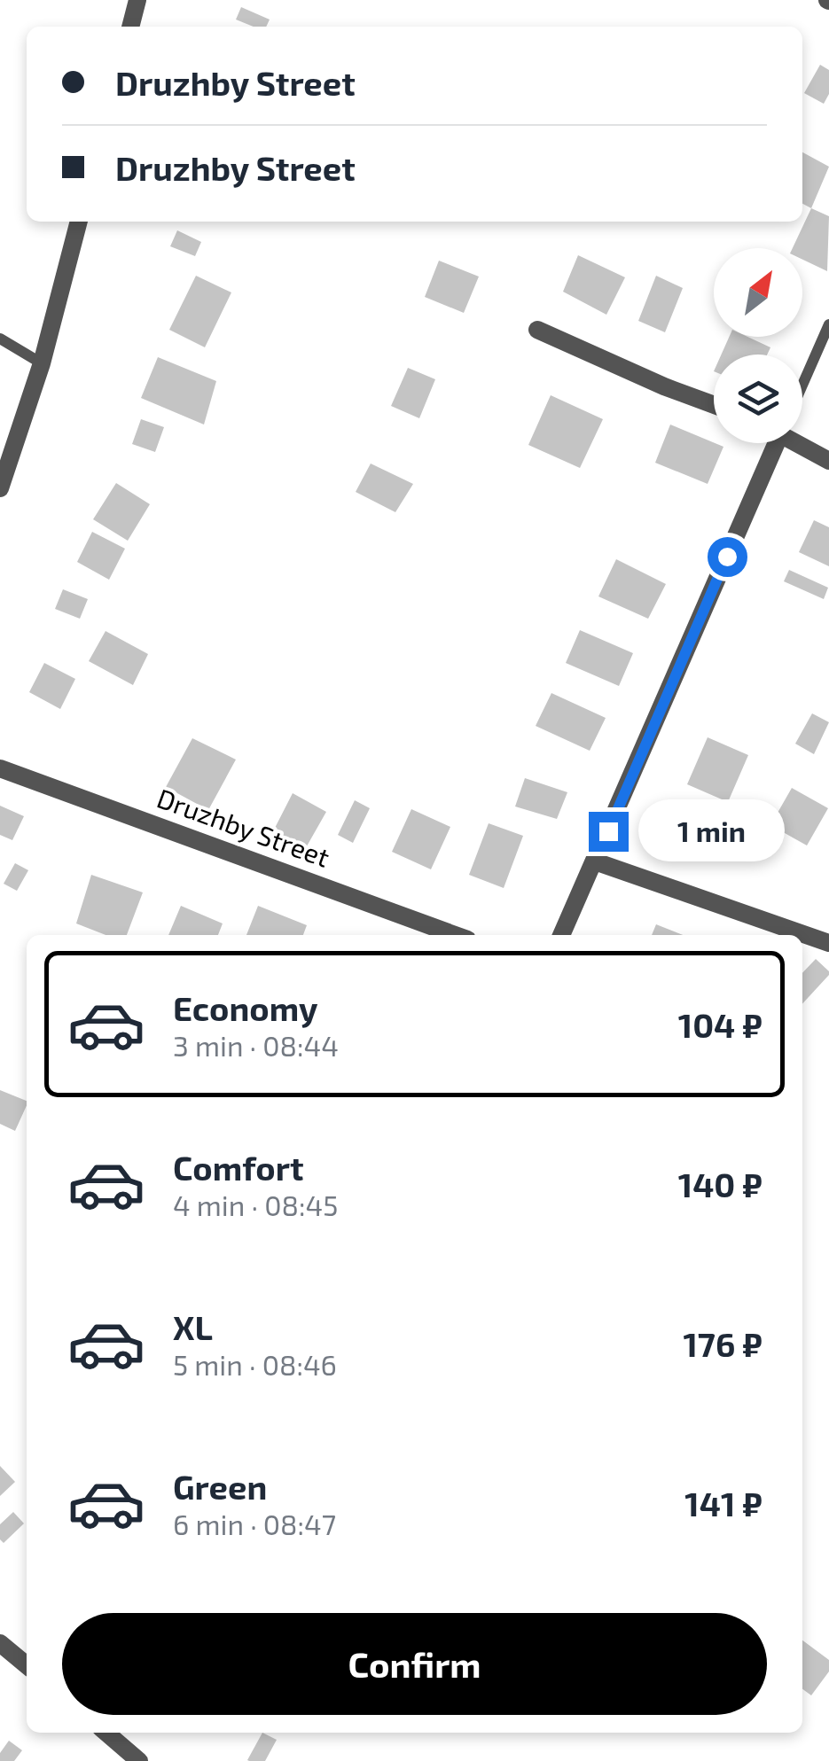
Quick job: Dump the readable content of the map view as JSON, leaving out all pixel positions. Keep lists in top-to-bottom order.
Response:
{
  "streets": {
    "street": ["Druzhby Street"]
  },
  "north": "top right",
  "page": {
    "banner": ["Druzhby Street", "Druzhby Street"],
    "bubble": "1 min",
    "list": [
      {
        "name": "Economy",
        "note": "3 min · 08:44",
        "value": "104 ₽"
      },
      {
        "name": "Comfort",
        "note": "4 min · 08:45",
        "value": "140 ₽"
      },
      {
        "name": "XL",
        "note": "5 min · 08:46",
        "value": "176 ₽"
      },
      {
        "name": "Green",
        "note": "6 min · 08:47",
        "value": "141 ₽"
      }
    ],
    "buttons": "Confirm"
  }
}
